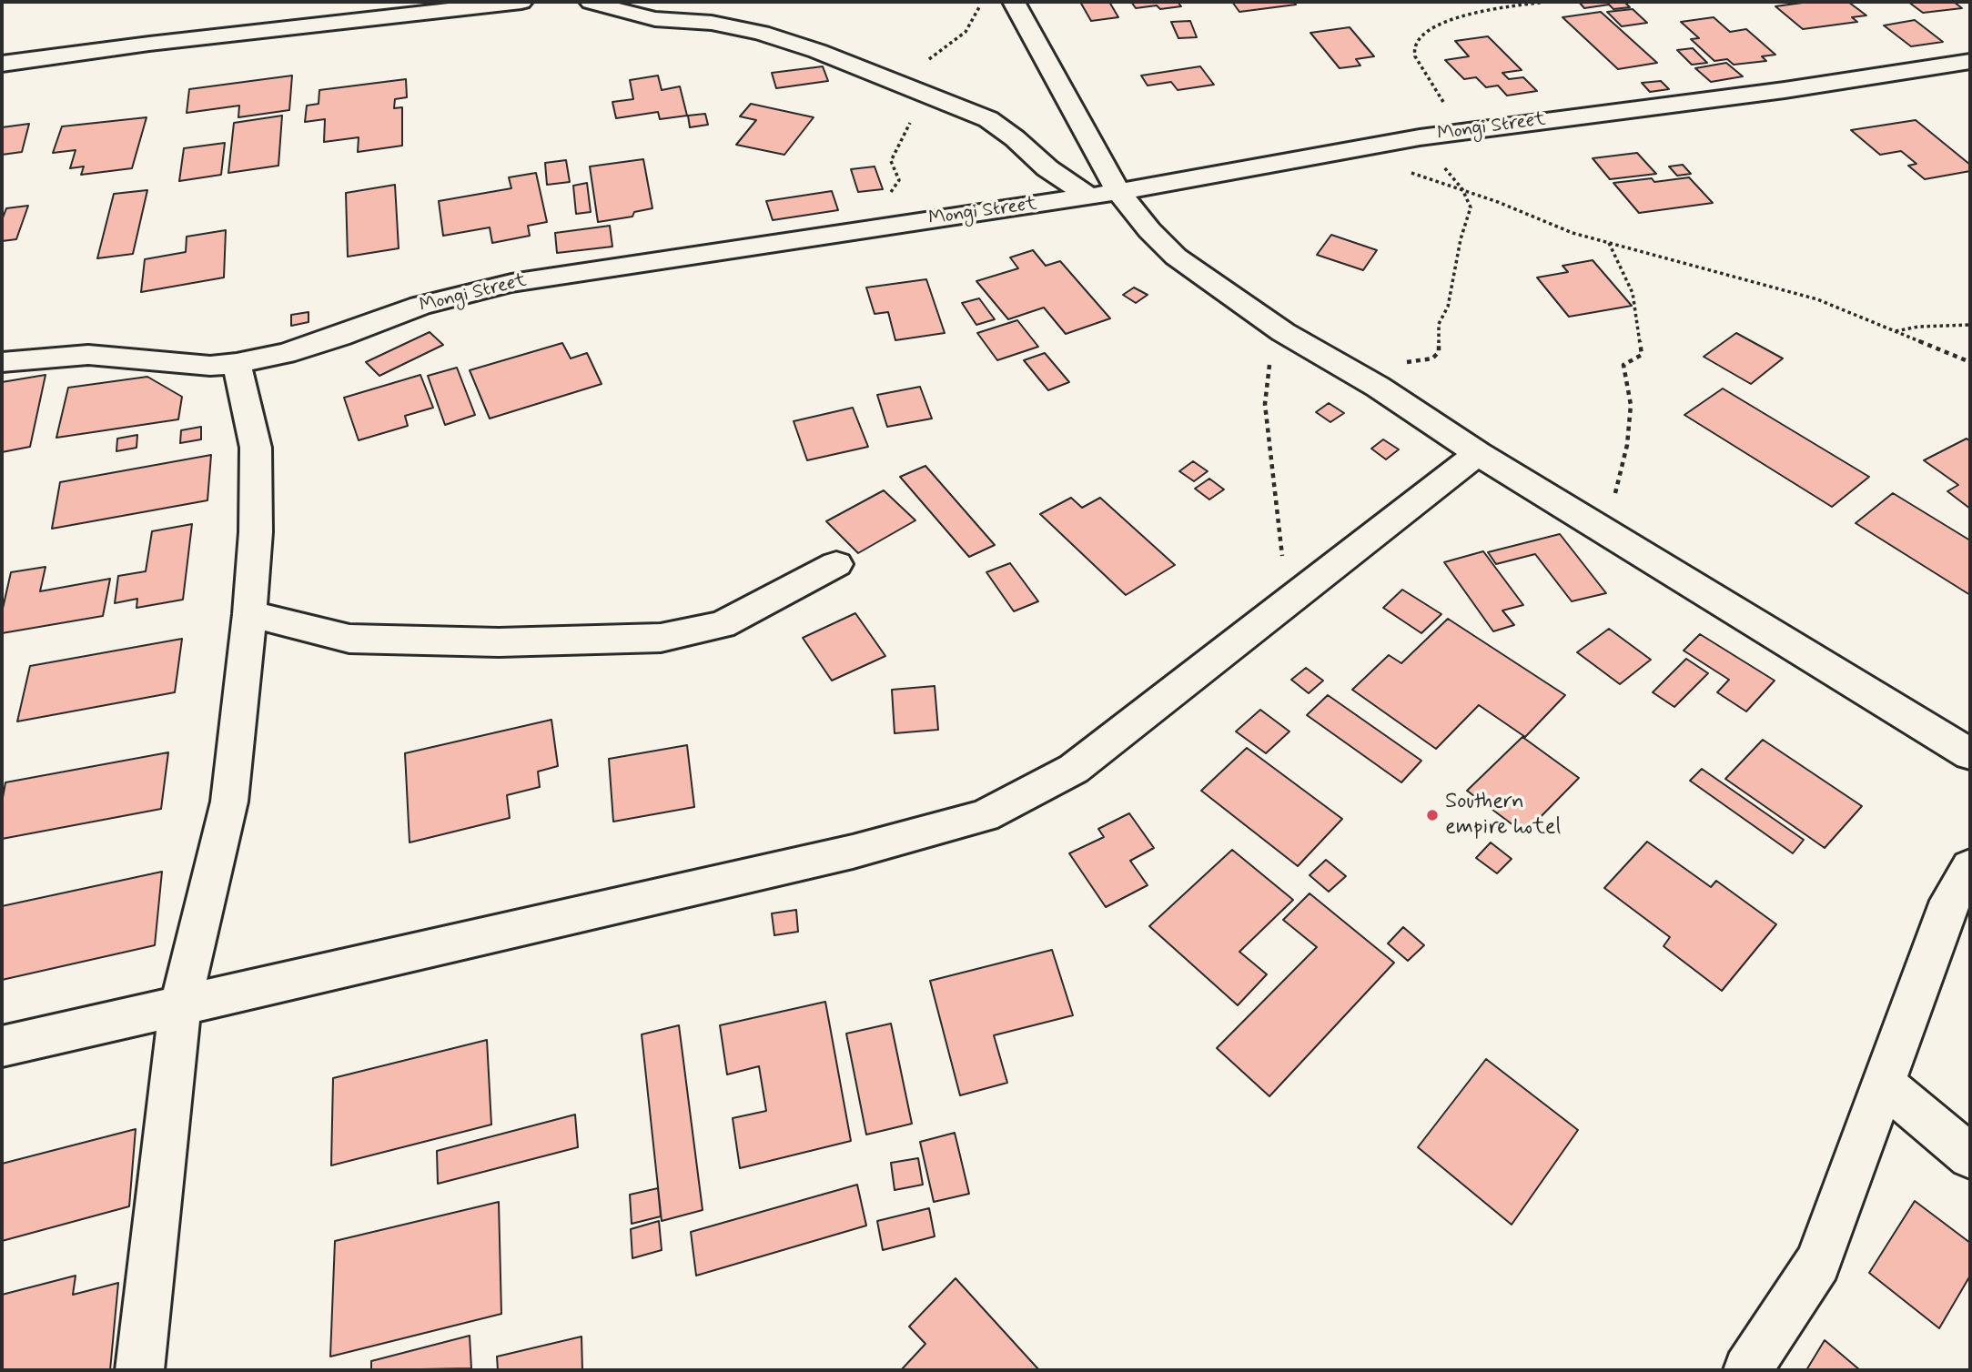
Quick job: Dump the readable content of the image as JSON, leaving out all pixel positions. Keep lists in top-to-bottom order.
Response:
{
  "streets": {
    "street": ["Mongi Street"]
  },
  "places": ["Southern empire hotel"]
}
